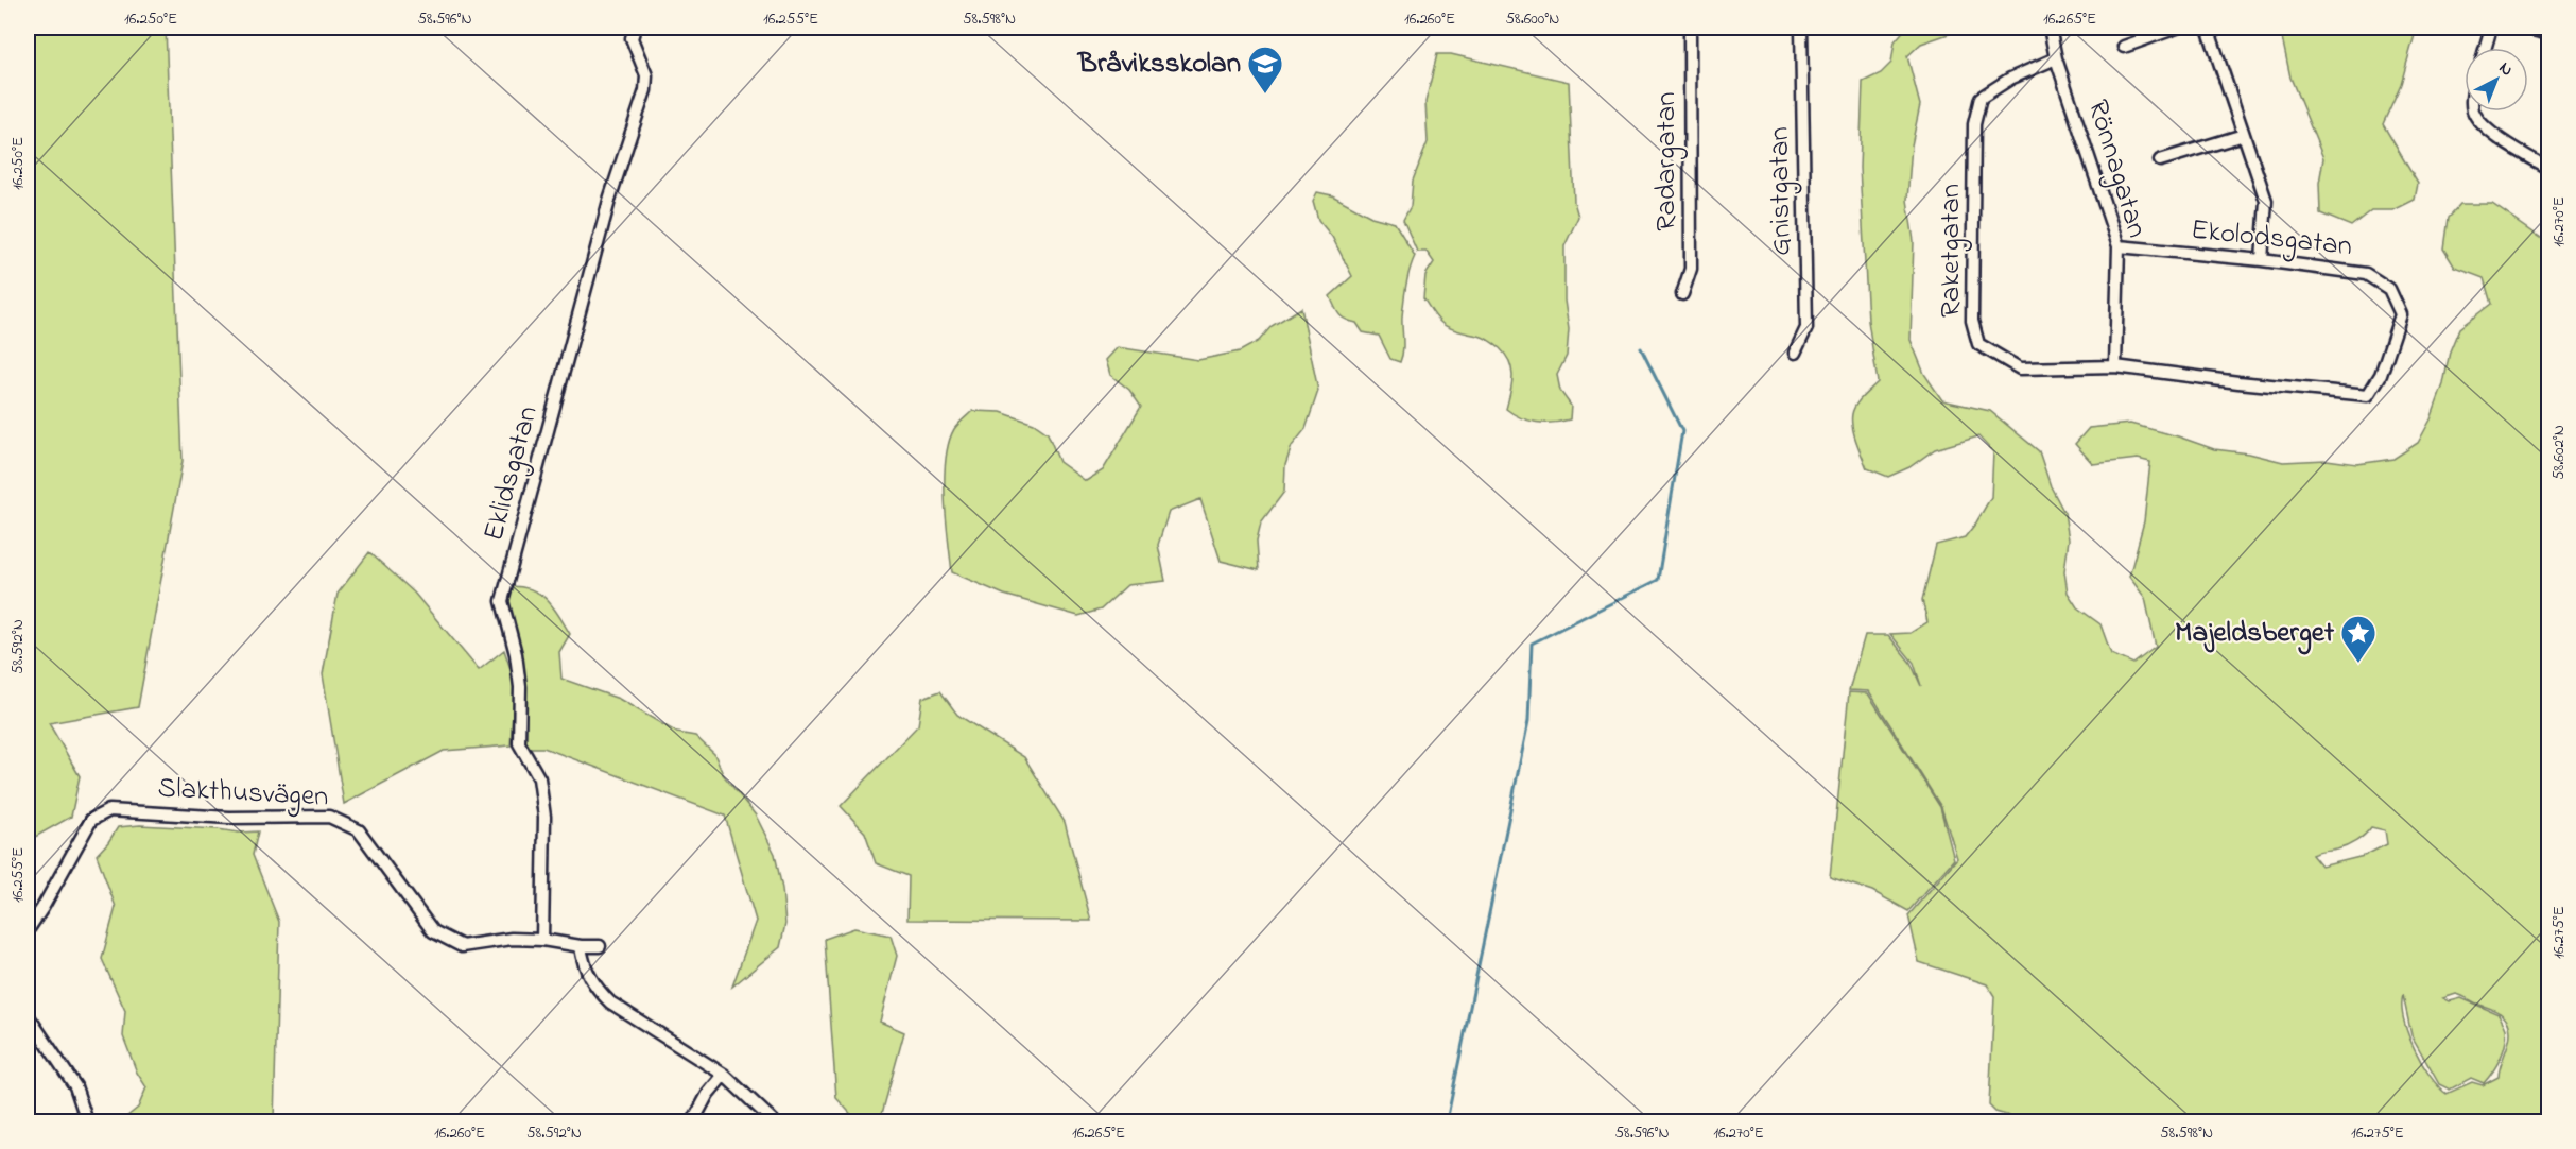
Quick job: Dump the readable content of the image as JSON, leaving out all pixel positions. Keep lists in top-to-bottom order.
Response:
{
  "streets": {
    "street": [
      "Radargatan",
      "Rönnagatan",
      "Gnistgatan",
      "Ekolodsgatan",
      "Raketgatan",
      "Eklidsgatan",
      "Slakthusvägen"
    ]
  },
  "crossings": [
    ["Rönnagatan", "Ekolodsgatan"],
    ["Rönnagatan", "Raketgatan"],
    ["Ekolodsgatan", "Raketgatan"],
    ["Eklidsgatan", "Slakthusvägen"]
  ],
  "places": {
    "school or university": ["Bråviksskolan"],
    "place": ["Majeldsberget"]
  },
  "north": "top right",
  "coordinates": [
    "16.250°E",
    "58.596°N",
    "16.255°E",
    "58.598°N",
    "16.260°E",
    "58.600°N",
    "16.265°E",
    "16.270°E",
    "58.602°N",
    "58.592°N",
    "16.275°E"
  ]
}
